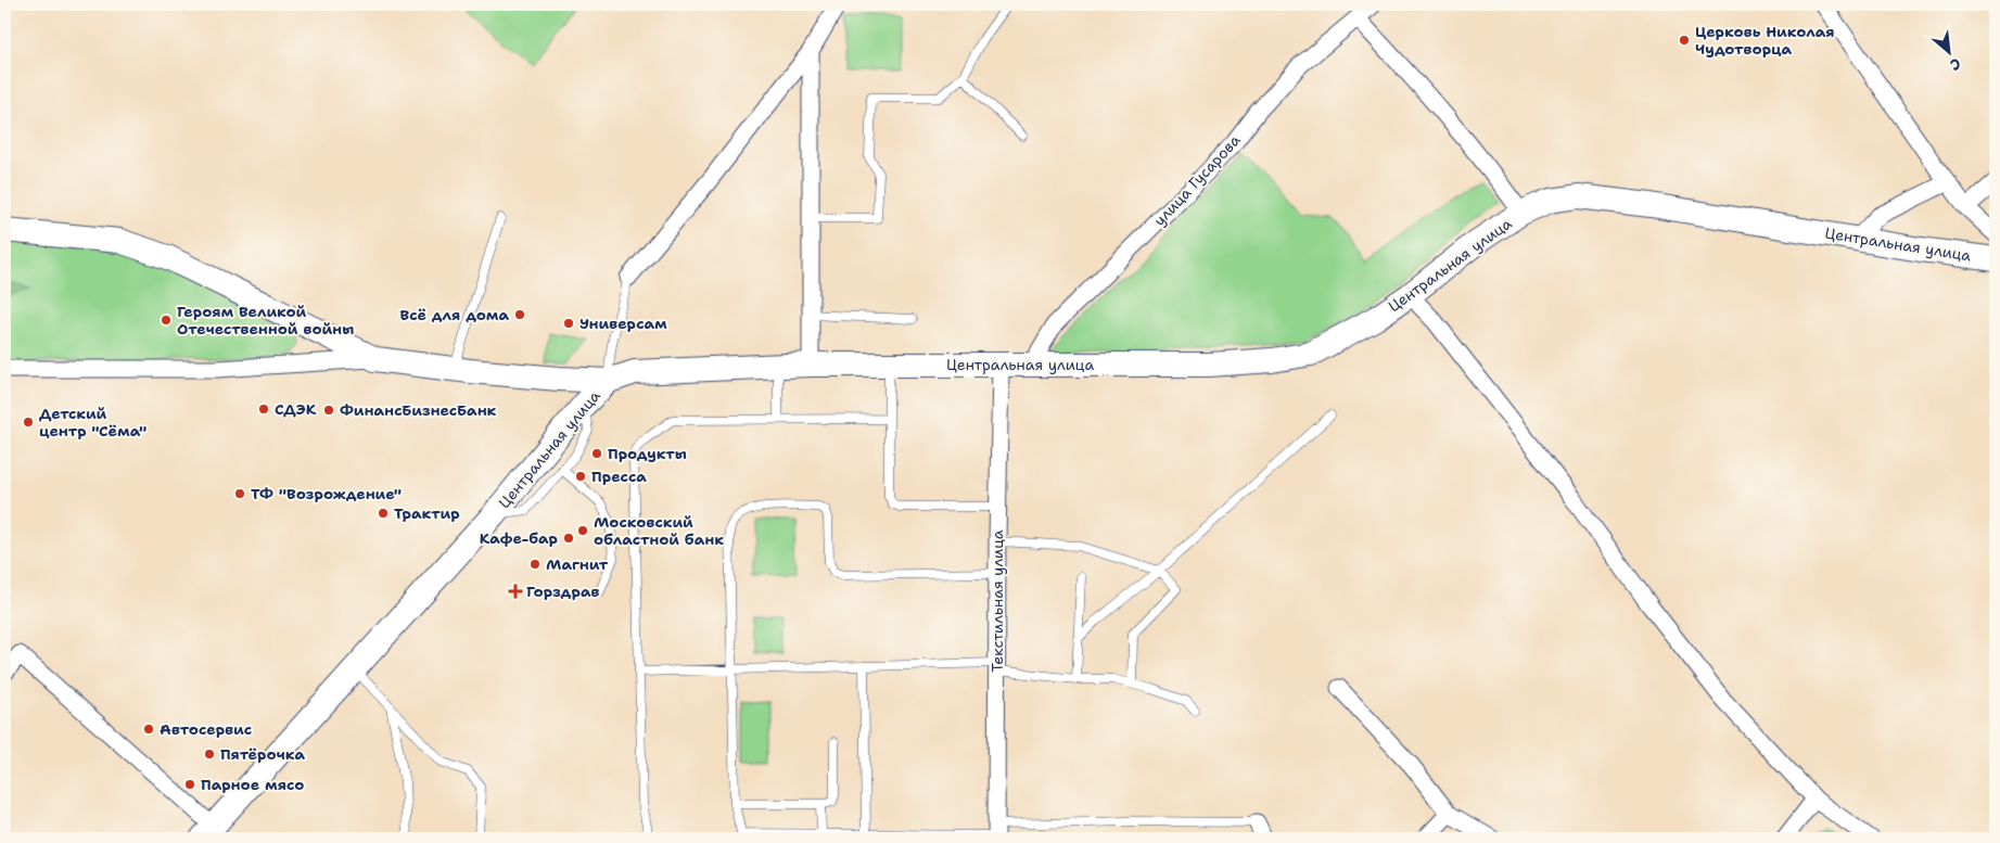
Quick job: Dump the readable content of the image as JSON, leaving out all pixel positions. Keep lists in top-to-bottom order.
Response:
{
  "streets": {
    "main road": ["Центральная улица"],
    "street": ["улица Гусарова", "Текстильная улица"]
  },
  "crossings": [
    ["улица Гусарова", "Центральная улица"],
    ["Центральная улица", "Текстильная улица"]
  ],
  "places": {
    "other": [
      "Церковь Николая Чудотворца",
      "Всё для дома",
      "Героям Великой Отечественной войны",
      "Универсам",
      "СДЭК",
      "ФинансБизнесБанк",
      "Детский центр \"Сёма\"",
      "Продукты",
      "Пресса",
      "ТФ \"Возрождение\"",
      "Трактир",
      "Московский областной банк",
      "Кафе-бар",
      "Магнит",
      "Автосервис",
      "Пятёрочка",
      "Парное мясо"
    ],
    "health": ["Горздрав"]
  },
  "north": "bottom right"
}
